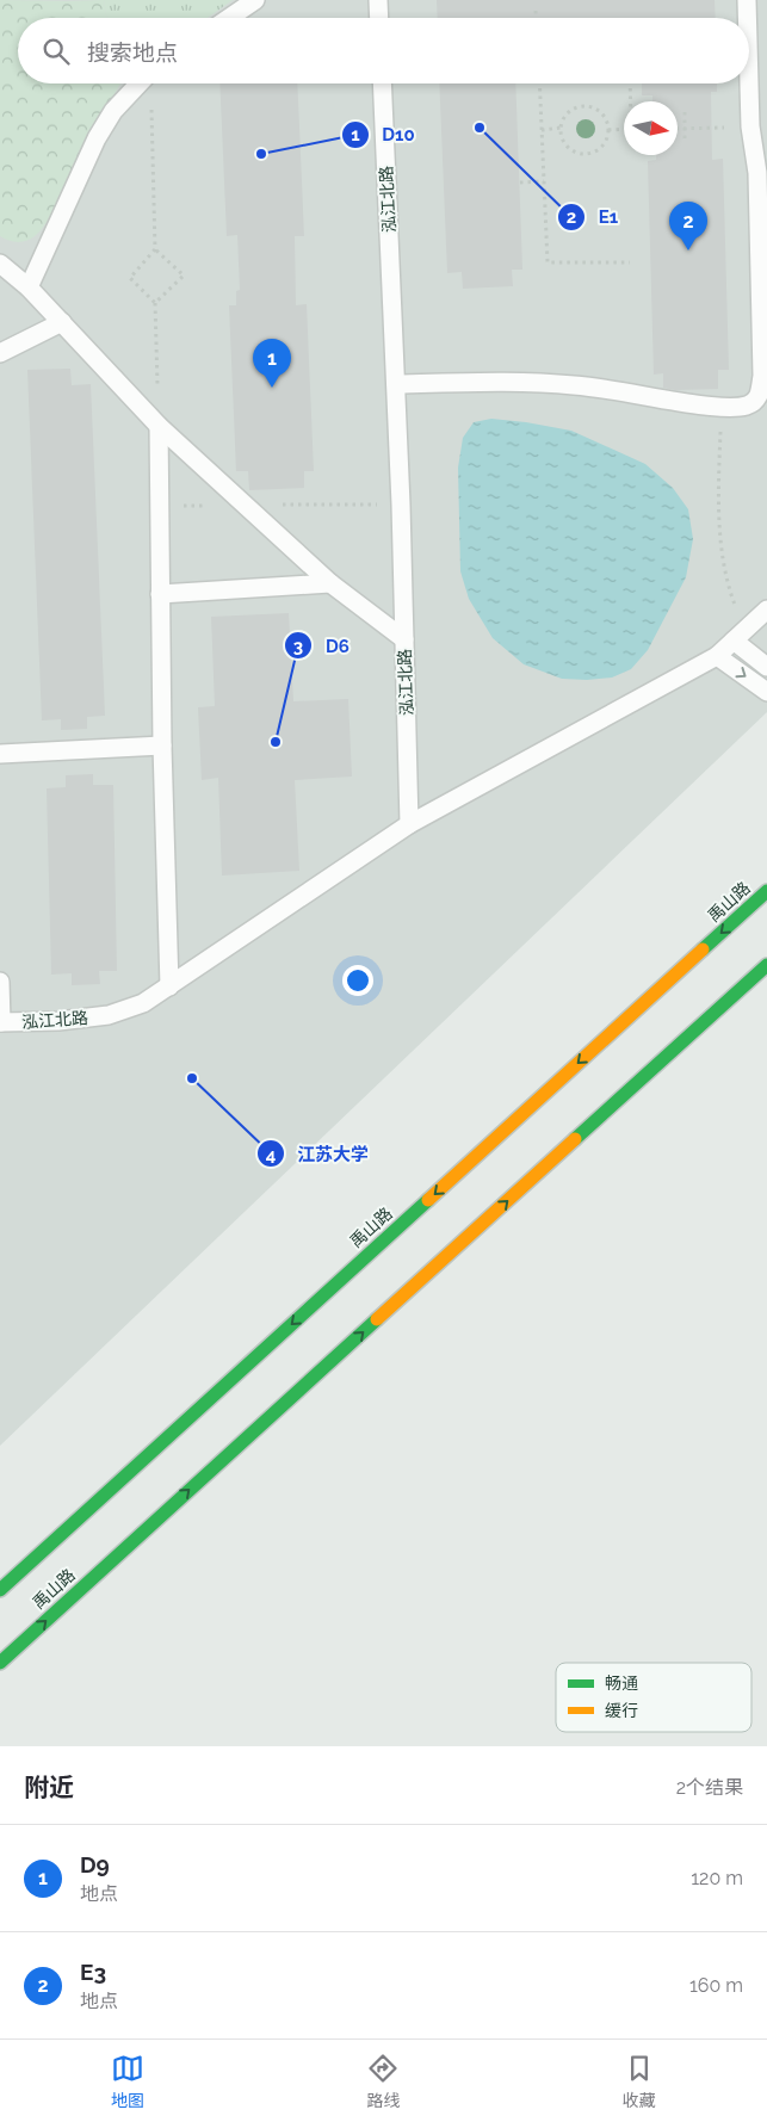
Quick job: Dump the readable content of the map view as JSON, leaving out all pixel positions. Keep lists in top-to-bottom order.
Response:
{
  "streets": {
    "main road": ["禹山路"],
    "lane": ["泓江北路"]
  },
  "places": [
    "E1",
    "D10",
    "D6",
    "江苏大学"
  ],
  "legend": ["畅通", "缓行"],
  "north": "right",
  "page": {
    "search": "搜索地点",
    "pins": ["2", "1"],
    "heading": ["附近", "2个结果"],
    "list": [
      {
        "mark": "1",
        "name": "D9",
        "note": "地点",
        "value": "120 m"
      },
      {
        "mark": "2",
        "name": "E3",
        "note": "地点",
        "value": "160 m"
      }
    ],
    "nav": ["地图", "路线", "收藏"]
  }
}
